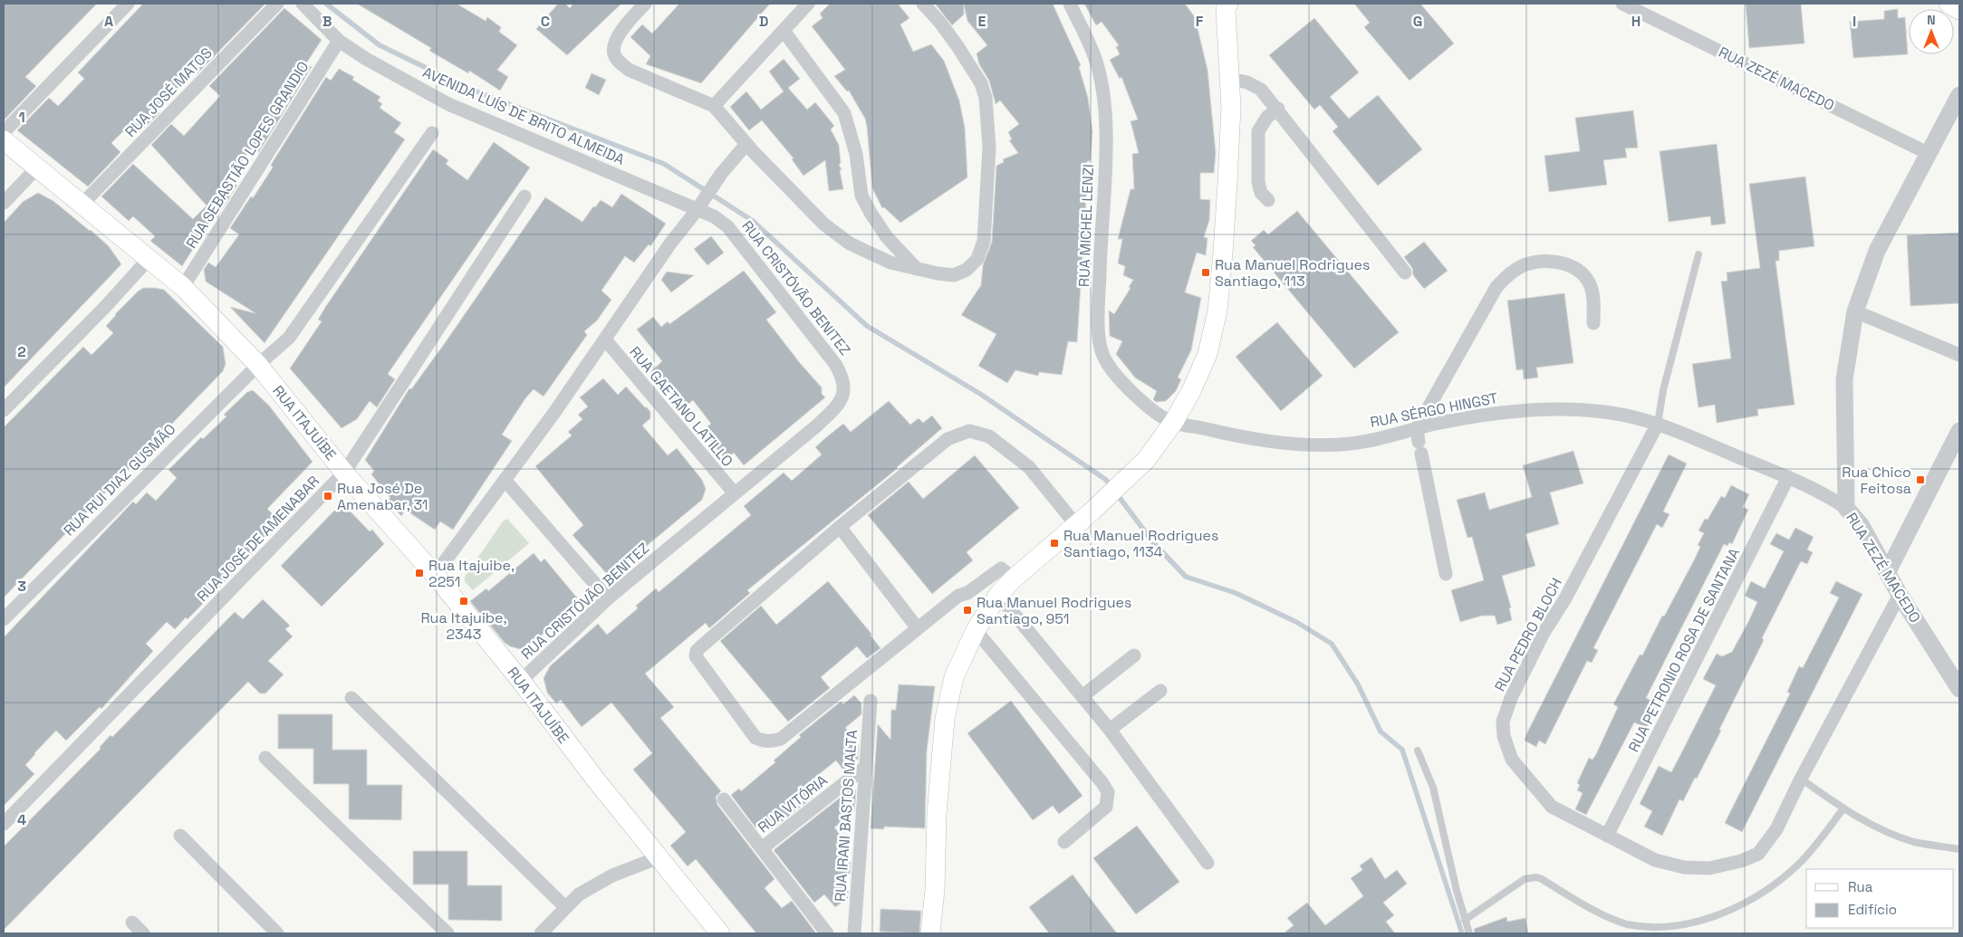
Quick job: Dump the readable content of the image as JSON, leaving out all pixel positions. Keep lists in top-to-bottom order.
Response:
{
  "streets": {
    "main road": ["RUA ITAJUÍBE"],
    "street": [
      "RUA ZEZÉ MACEDO",
      "RUA JOSÉ MATOS",
      "AVENIDA LUÍS DE BRITO ALMEIDA",
      "RUA SEBASTIÃO LOPES GRANDIO",
      "RUA MICHEL LENZI",
      "RUA CRISTÓVÃO BENITEZ",
      "RUA GAETANO LATILLO",
      "RUA SÉRGO HINGST",
      "RUA RUI DIAZ GUSMÃO",
      "RUA JOSÉ DE AMENABAR",
      "RUA PEDRO BLOCH",
      "RUA PETRONIO ROSA DE SANTANA",
      "RUA VITÓRIA",
      "RUA IRANI BASTOS MALTA"
    ]
  },
  "crossings": [
    ["RUA ZEZÉ MACEDO", "RUA SÉRGO HINGST"],
    ["RUA ZEZÉ MACEDO", "RUA PEDRO BLOCH"],
    ["RUA JOSÉ MATOS", "RUA ITAJUÍBE"],
    ["AVENIDA LUÍS DE BRITO ALMEIDA", "RUA SEBASTIÃO LOPES GRANDIO"],
    ["AVENIDA LUÍS DE BRITO ALMEIDA", "RUA CRISTÓVÃO BENITEZ"],
    ["RUA SEBASTIÃO LOPES GRANDIO", "RUA ITAJUÍBE"],
    ["RUA MICHEL LENZI", "RUA SÉRGO HINGST"],
    ["RUA CRISTÓVÃO BENITEZ", "RUA GAETANO LATILLO"],
    ["RUA CRISTÓVÃO BENITEZ", "RUA ITAJUÍBE"],
    ["RUA SÉRGO HINGST", "RUA PEDRO BLOCH"],
    ["RUA SÉRGO HINGST", "RUA PETRONIO ROSA DE SANTANA"],
    ["RUA ITAJUÍBE", "RUA RUI DIAZ GUSMÃO"],
    ["RUA ITAJUÍBE", "RUA JOSÉ DE AMENABAR"],
    ["RUA PEDRO BLOCH", "RUA PETRONIO ROSA DE SANTANA"],
    ["RUA VITÓRIA", "RUA IRANI BASTOS MALTA"]
  ],
  "places": {
    "transit": [
      "Rua Manuel Rodrigues Santiago, 113",
      "Rua Chico Feitosa",
      "Rua José De Amenabar, 31",
      "Rua Manuel Rodrigues Santiago, 1134",
      "Rua Itajuibe, 2251",
      "Rua Itajuibe, 2343",
      "Rua Manuel Rodrigues Santiago, 951"
    ]
  },
  "legend": ["Rua", "Edifício"],
  "north": "top",
  "grid": {
    "columns": [
      "A",
      "B",
      "C",
      "D",
      "E",
      "F",
      "G",
      "H",
      "I"
    ],
    "rows": [
      "1",
      "2",
      "3",
      "4"
    ]
  }
}
